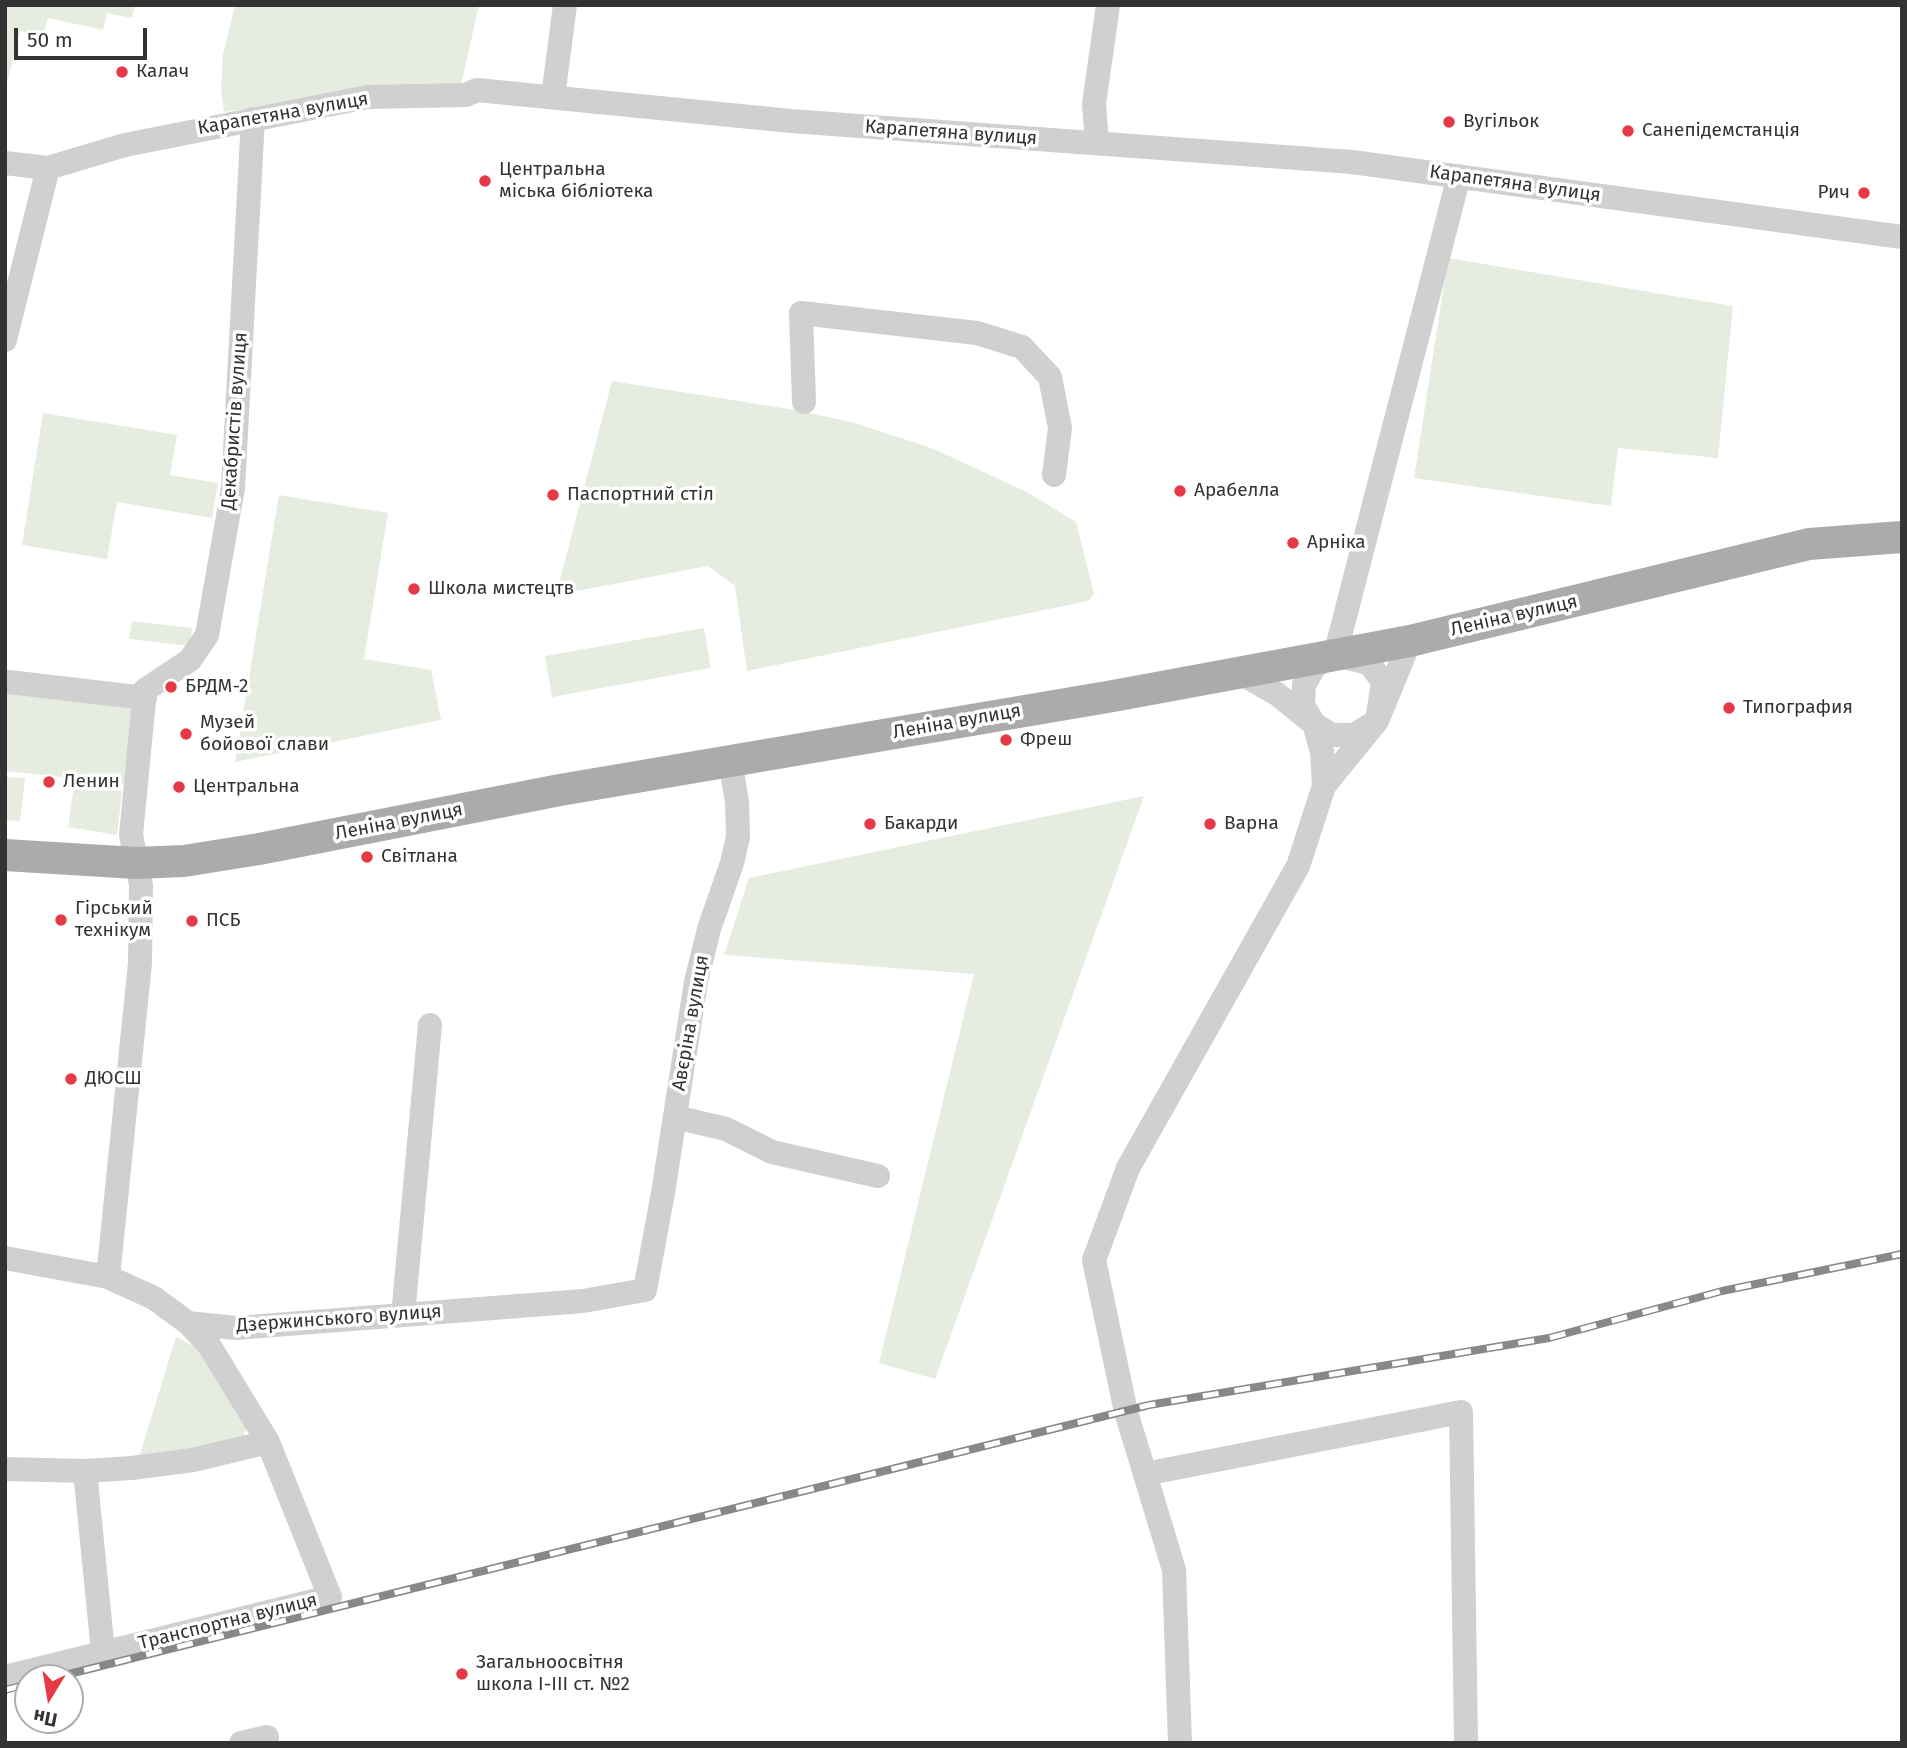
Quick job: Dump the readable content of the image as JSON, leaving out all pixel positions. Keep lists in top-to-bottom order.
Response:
{
  "streets": {
    "main road": ["Леніна вулиця"],
    "street": [
      "Карапетяна вулиця",
      "Декабристів вулиця",
      "Авєріна вулиця",
      "Дзержинського вулиця",
      "Транспортна вулиця"
    ]
  },
  "crossings": [
    ["Карапетяна вулиця", "Декабристів вулиця"],
    ["Леніна вулиця", "Авєріна вулиця"],
    ["Авєріна вулиця", "Дзержинського вулиця"]
  ],
  "places": [
    "Калач",
    "Вугільок",
    "Санепідемстанція",
    "Центральна міська бібліотека",
    "Рич",
    "Арабелла",
    "Паспортний стіл",
    "Арніка",
    "Школа мистецтв",
    "БРДМ-2",
    "Типография",
    "Музей бойової слави",
    "Фреш",
    "Ленин",
    "Центральна",
    "Бакарди",
    "Варна",
    "Світлана",
    "Гірський технікум",
    "ПСБ",
    "ДЮСШ",
    "Загальноосвітня школа І-ІІІ ст. №2"
  ],
  "scale_bar": "50 m",
  "north": "bottom"
}
